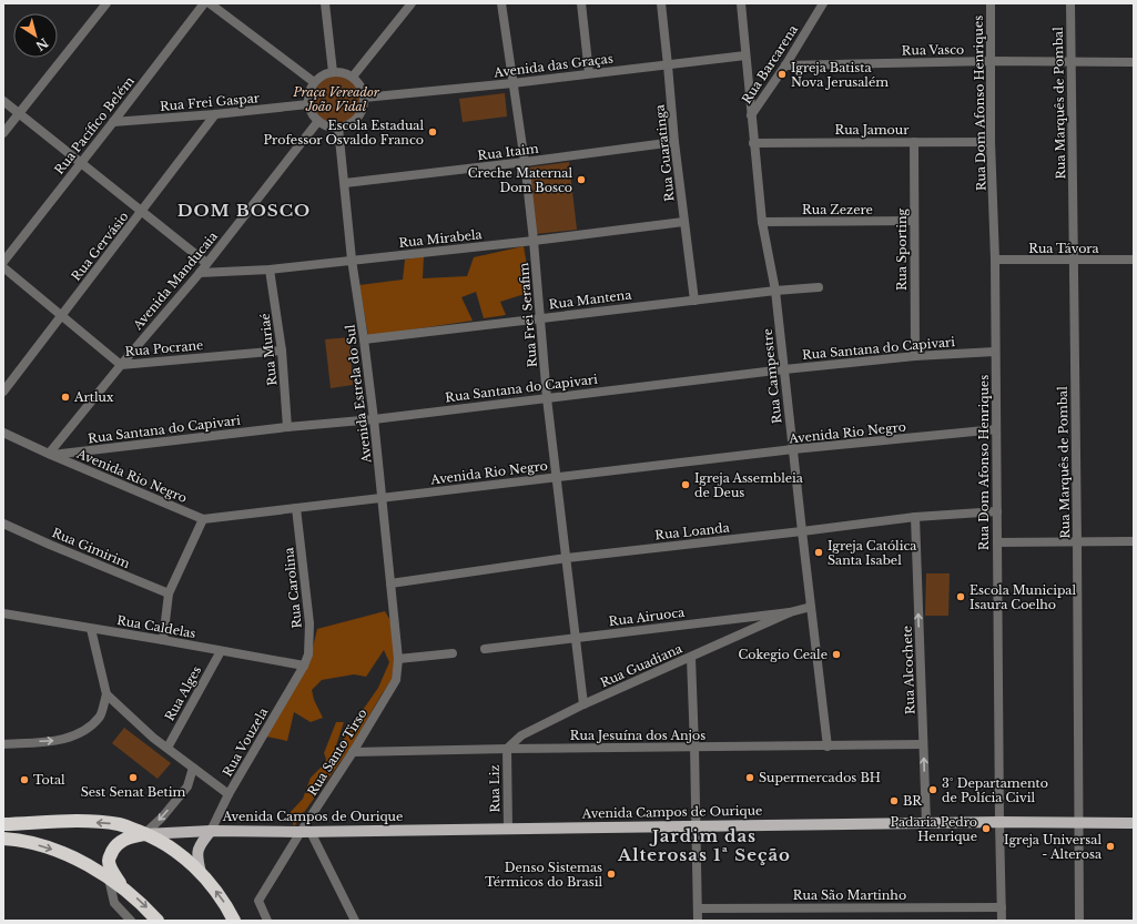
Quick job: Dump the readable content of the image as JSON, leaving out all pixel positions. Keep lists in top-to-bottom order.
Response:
{
  "streets": {
    "highway": ["Avenida Campos de Ourique"],
    "street": [
      "Rua Vasco",
      "Rua Barcarena",
      "Avenida das Graças",
      "Rua Frei Gaspar",
      "Rua Dom Afonso Henriques",
      "Rua Marquês de Pombal",
      "Rua Pacífico Belém",
      "Rua Jamour",
      "Rua Itaim",
      "Rua Guaratinga",
      "Rua Zezere",
      "Rua Mirabela",
      "Rua Gervásio",
      "Rua Távora",
      "Rua Sporting",
      "Avenida Manducaia",
      "Rua Mantena",
      "Rua Frei Serafim",
      "Rua Pocrane",
      "Rua Santana do Capivari",
      "Rua Muriaé",
      "Rua Campestre",
      "Avenida Estrela do Sul",
      "Avenida Rio Negro",
      "Rua Loanda",
      "Rua Gimirim",
      "Rua Carolina",
      "Rua Airuoca",
      "Rua Caldelas",
      "Rua Guadiana",
      "Rua Alcochete",
      "Rua Alges",
      "Rua Jesuína dos Anjos",
      "Rua Vouzela",
      "Rua Santo Tirso",
      "Rua Liz",
      "Rua São Martinho"
    ]
  },
  "crossings": [
    ["Rua Vasco", "Rua Barcarena"],
    ["Rua Vasco", "Rua Dom Afonso Henriques"],
    ["Rua Vasco", "Rua Marquês de Pombal"],
    ["Rua Barcarena", "Rua Campestre"],
    ["Avenida das Graças", "Rua Frei Gaspar"],
    ["Avenida das Graças", "Rua Guaratinga"],
    ["Avenida das Graças", "Avenida Manducaia"],
    ["Avenida das Graças", "Rua Frei Serafim"],
    ["Avenida das Graças", "Rua Campestre"],
    ["Avenida das Graças", "Avenida Estrela do Sul"],
    ["Rua Frei Gaspar", "Rua Pacífico Belém"],
    ["Rua Frei Gaspar", "Rua Gervásio"],
    ["Rua Frei Gaspar", "Avenida Manducaia"],
    ["Rua Frei Gaspar", "Avenida Estrela do Sul"],
    ["Rua Dom Afonso Henriques", "Rua Jamour"],
    ["Rua Dom Afonso Henriques", "Rua Távora"],
    ["Rua Dom Afonso Henriques", "Rua Santana do Capivari"],
    ["Rua Dom Afonso Henriques", "Avenida Rio Negro"],
    ["Rua Dom Afonso Henriques", "Rua Loanda"],
    ["Rua Dom Afonso Henriques", "Avenida Campos de Ourique"],
    ["Rua Dom Afonso Henriques", "Rua São Martinho"],
    ["Rua Marquês de Pombal", "Rua Távora"],
    ["Rua Marquês de Pombal", "Avenida Campos de Ourique"],
    ["Rua Jamour", "Rua Sporting"],
    ["Rua Jamour", "Rua Campestre"],
    ["Rua Itaim", "Rua Guaratinga"],
    ["Rua Itaim", "Rua Frei Serafim"],
    ["Rua Itaim", "Avenida Estrela do Sul"],
    ["Rua Guaratinga", "Rua Mirabela"],
    ["Rua Guaratinga", "Rua Mantena"],
    ["Rua Zezere", "Rua Sporting"],
    ["Rua Zezere", "Rua Campestre"],
    ["Rua Mirabela", "Avenida Manducaia"],
    ["Rua Mirabela", "Rua Frei Serafim"],
    ["Rua Mirabela", "Rua Muriaé"],
    ["Rua Mirabela", "Avenida Estrela do Sul"],
    ["Rua Gervásio", "Rua Pocrane"],
    ["Rua Sporting", "Rua Santana do Capivari"],
    ["Avenida Manducaia", "Rua Pocrane"],
    ["Avenida Manducaia", "Rua Santana do Capivari"],
    ["Avenida Manducaia", "Avenida Estrela do Sul"],
    ["Avenida Manducaia", "Avenida Rio Negro"],
    ["Rua Mantena", "Rua Frei Serafim"],
    ["Rua Mantena", "Rua Campestre"],
    ["Rua Mantena", "Avenida Estrela do Sul"],
    ["Rua Frei Serafim", "Rua Santana do Capivari"],
    ["Rua Frei Serafim", "Avenida Rio Negro"],
    ["Rua Frei Serafim", "Rua Loanda"],
    ["Rua Frei Serafim", "Rua Airuoca"],
    ["Rua Frei Serafim", "Rua Guadiana"],
    ["Rua Pocrane", "Rua Muriaé"],
    ["Rua Santana do Capivari", "Rua Muriaé"],
    ["Rua Santana do Capivari", "Rua Campestre"],
    ["Rua Santana do Capivari", "Avenida Estrela do Sul"],
    ["Rua Santana do Capivari", "Avenida Rio Negro"],
    ["Rua Campestre", "Avenida Rio Negro"],
    ["Rua Campestre", "Rua Loanda"],
    ["Rua Campestre", "Rua Airuoca"],
    ["Rua Campestre", "Rua Jesuína dos Anjos"],
    ["Avenida Estrela do Sul", "Avenida Rio Negro"],
    ["Avenida Estrela do Sul", "Rua Loanda"],
    ["Avenida Estrela do Sul", "Rua Santo Tirso"],
    ["Avenida Rio Negro", "Rua Carolina"],
    ["Rua Loanda", "Rua Alcochete"],
    ["Rua Carolina", "Rua Caldelas"],
    ["Rua Carolina", "Rua Vouzela"],
    ["Rua Airuoca", "Rua Guadiana"],
    ["Rua Caldelas", "Rua Alges"],
    ["Rua Caldelas", "Rua Vouzela"],
    ["Rua Guadiana", "Rua Jesuína dos Anjos"],
    ["Rua Guadiana", "Rua Liz"],
    ["Rua Alcochete", "Rua Jesuína dos Anjos"],
    ["Rua Alcochete", "Avenida Campos de Ourique"],
    ["Rua Jesuína dos Anjos", "Rua Santo Tirso"],
    ["Rua Jesuína dos Anjos", "Rua Liz"],
    ["Rua Vouzela", "Avenida Campos de Ourique"],
    ["Rua Santo Tirso", "Avenida Campos de Ourique"],
    ["Rua Liz", "Avenida Campos de Ourique"]
  ],
  "one_way": ["Rua Alcochete"],
  "districts": ["DOM BOSCO", "Jardim das Alterosas 1ª Seção"],
  "parks": ["Praça Vereador João Vidal"],
  "places": [
    "Igreja Batista Nova Jerusalém",
    "Escola Estadual Professor Osvaldo Franco",
    "Creche Maternal Dom Bosco",
    "Artlux",
    "Igreja Assembleia de Deus",
    "Igreja Católica Santa Isabel",
    "Escola Municipal Isaura Coelho",
    "Cokegio Ceale",
    "Sest Senat Betim",
    "Supermercados BH",
    "Total",
    "3° Departamento de Polícia Civil",
    "BR",
    "Padaria Pedro Henrique",
    "Igreja Universal - Alterosa",
    "Denso Sistemas Térmicos do Brasil"
  ],
  "north": "bottom right"
}
